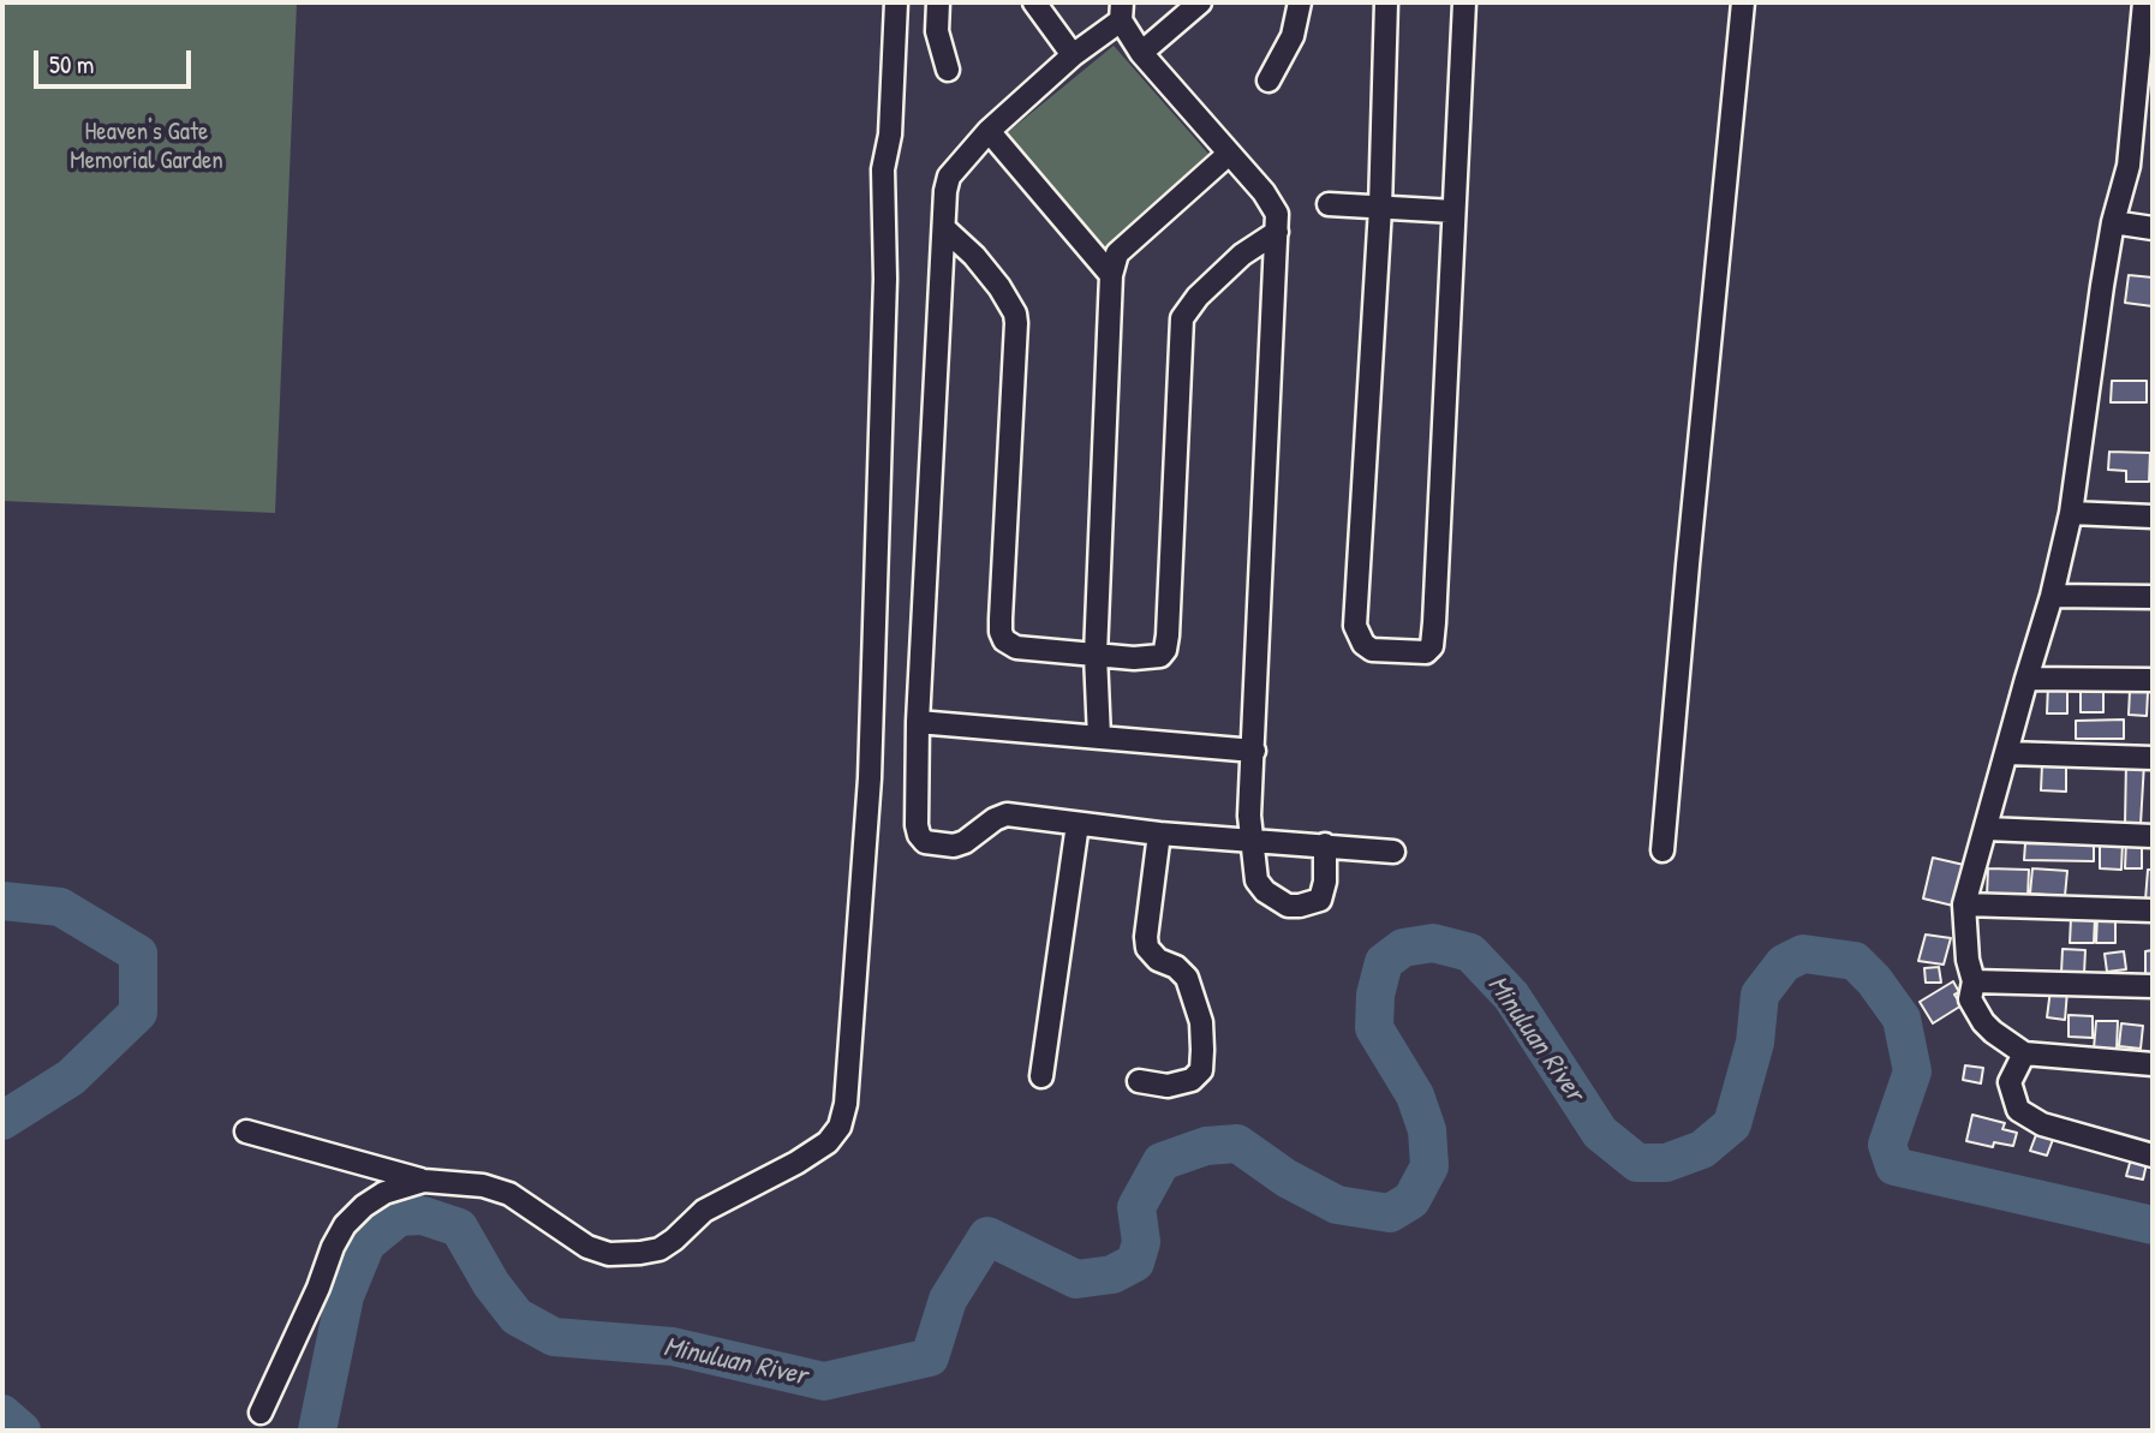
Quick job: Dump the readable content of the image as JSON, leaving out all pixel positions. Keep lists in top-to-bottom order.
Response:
{
  "water": ["Minuluan River"],
  "parks": ["Heaven's Gate Memorial Garden"],
  "scale_bar": "50 m"
}
